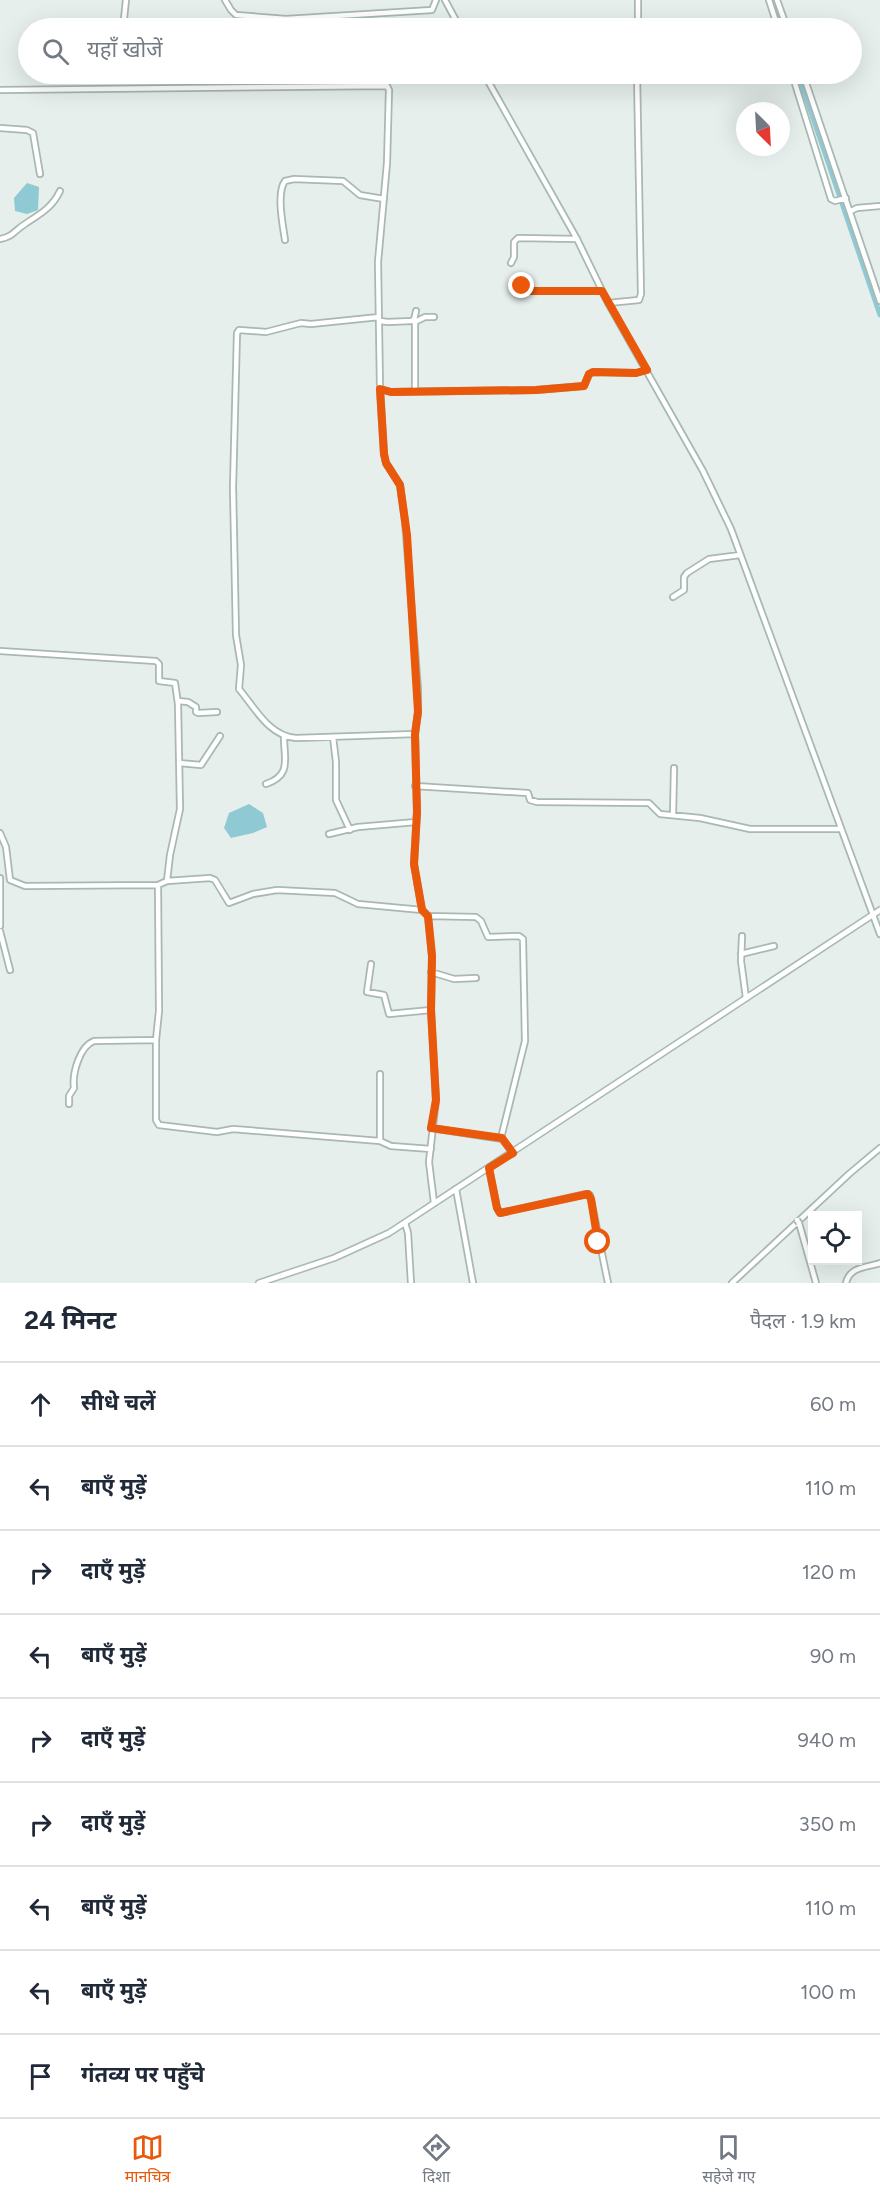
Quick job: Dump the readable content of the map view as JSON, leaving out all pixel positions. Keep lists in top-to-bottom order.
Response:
{
  "north": "bottom right",
  "page": {
    "search": "यहाँ खोजें",
    "heading": ["24 मिनट", "पैदल · 1.9 km"],
    "list": [
      ["सीधे चलें", "60 m"],
      ["बाएँ मुड़ें", "110 m"],
      ["दाएँ मुड़ें", "120 m"],
      ["बाएँ मुड़ें", "90 m"],
      ["दाएँ मुड़ें", "940 m"],
      ["दाएँ मुड़ें", "350 m"],
      ["बाएँ मुड़ें", "110 m"],
      ["बाएँ मुड़ें", "100 m"],
      "गंतव्य पर पहुँचे"
    ],
    "nav": ["मानचित्र", "दिशा", "सहेजे गए"]
  }
}
